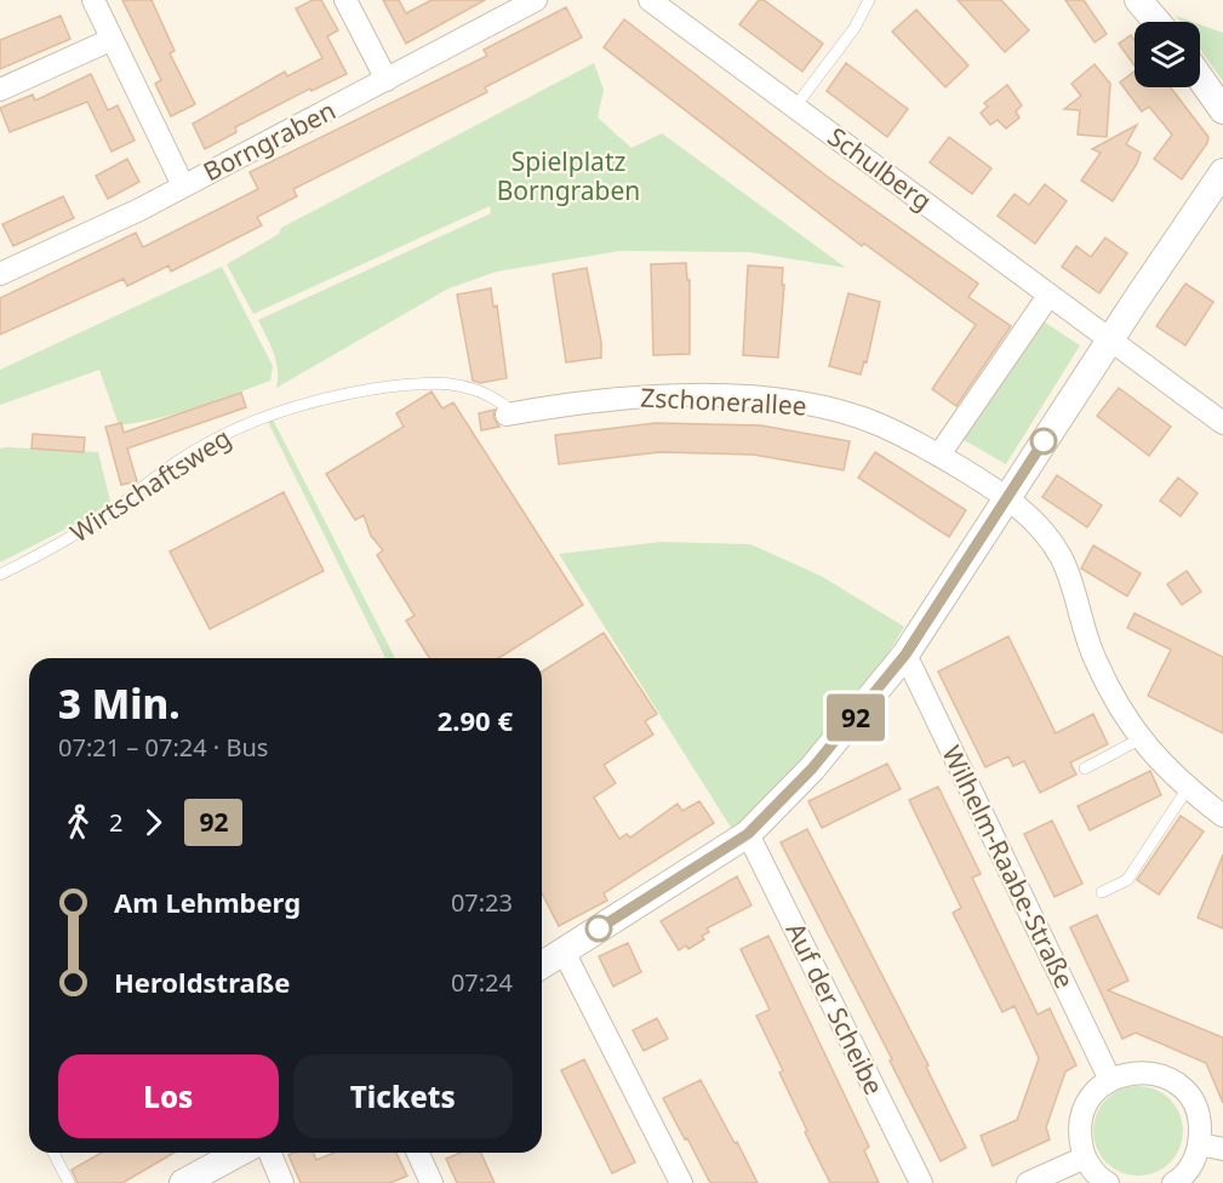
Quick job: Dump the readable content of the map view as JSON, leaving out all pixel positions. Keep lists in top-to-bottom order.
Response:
{
  "streets": {
    "street": [
      "Borngraben",
      "Schulberg",
      "Zschonerallee",
      "Wilhelm-Raabe-Straße",
      "Auf der Scheibe"
    ],
    "lane": ["Wirtschaftsweg"]
  },
  "crossings": [
    ["Zschonerallee", "Wirtschaftsweg"]
  ],
  "parks": ["Spielplatz Borngraben"],
  "lines": ["bus line 92"],
  "page": {
    "on_map": "92",
    "heading": ["3 Min.", "07:21 – 07:24 · Bus", "2.90 €"],
    "legs": ["2", "92"],
    "list": [
      {
        "name": "Am Lehmberg",
        "value": "07:23"
      },
      {
        "name": "Heroldstraße",
        "value": "07:24"
      }
    ],
    "buttons": ["Los", "Tickets"]
  }
}
